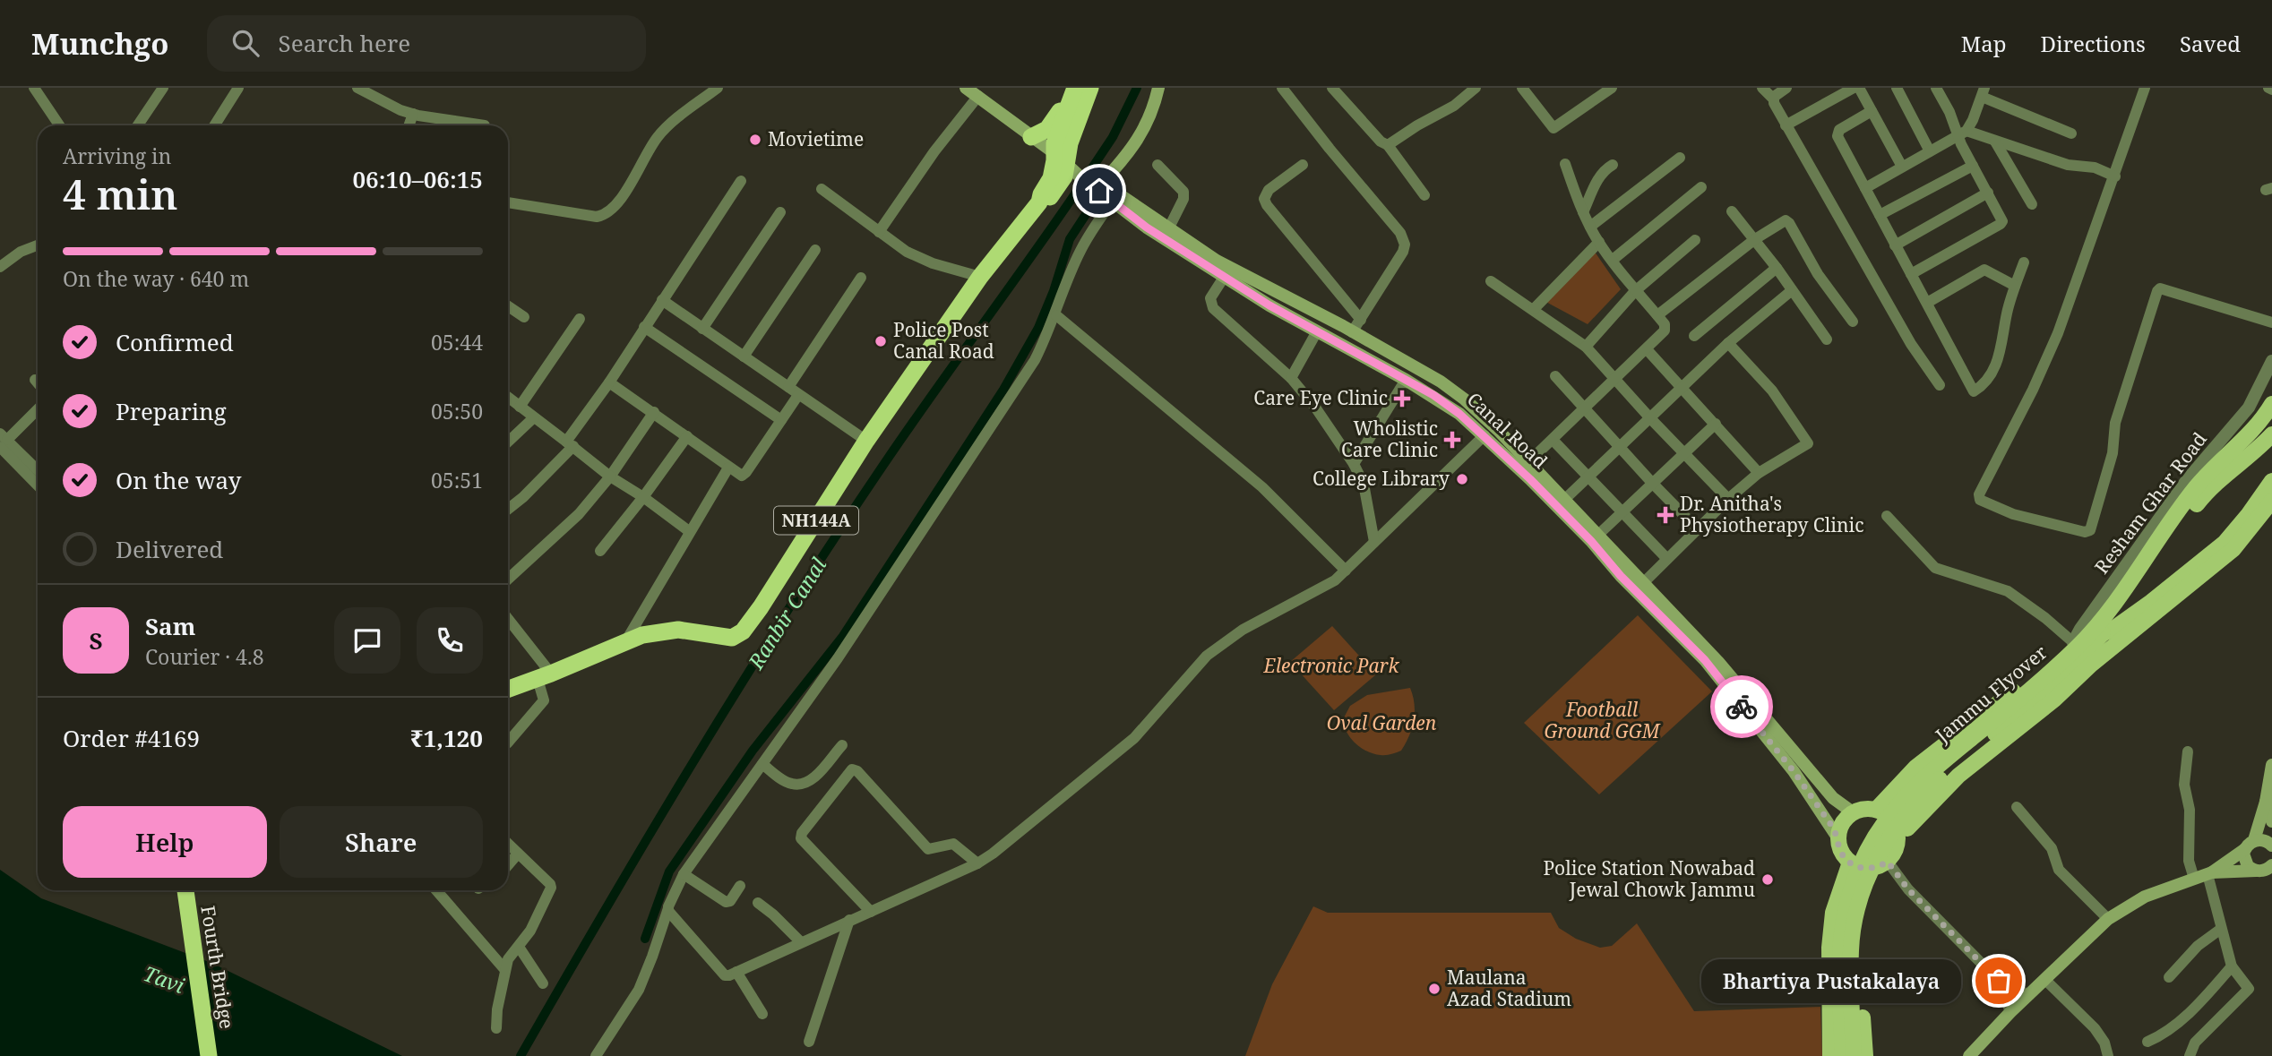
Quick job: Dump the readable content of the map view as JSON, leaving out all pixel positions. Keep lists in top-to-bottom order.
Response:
{
  "streets": {
    "highway": ["NH144A", "Fourth Bridge"],
    "main road": ["Canal Road", "Jammu Flyover"],
    "street": ["Resham Ghar Road"]
  },
  "crossings": [
    ["Canal Road", "NH144A"]
  ],
  "water": ["Ranbir Canal", "Tavi"],
  "parks": ["Electronic Park", "Football Ground GGM", "Oval Garden"],
  "places": {
    "other": [
      "Movietime",
      "Police Post Canal Road",
      "College Library",
      "Police Station Nowabad Jewal Chowk Jammu",
      "Bhartiya Pustakalaya",
      "Maulana Azad Stadium"
    ],
    "health": ["Care Eye Clinic", "Wholistic Care Clinic", "Dr. Anitha's Physiotherapy Clinic"]
  },
  "page": {
    "header": "Munchgo",
    "search": "Search here",
    "nav": ["Map", "Directions", "Saved"],
    "heading": ["4 min", "Arriving in", "06:10–06:15"],
    "panel": [
      "Sam",
      "Courier · 4.8",
      "Order #4169",
      "₹1,120"
    ],
    "bar": "On the way · 640 m",
    "list": [
      ["Confirmed", "05:44"],
      ["Preparing", "05:50"],
      ["On the way", "05:51"],
      "Delivered"
    ],
    "round": "S",
    "buttons": ["Help", "Share"],
    "bubble": "Bhartiya Pustakalaya"
  }
}
